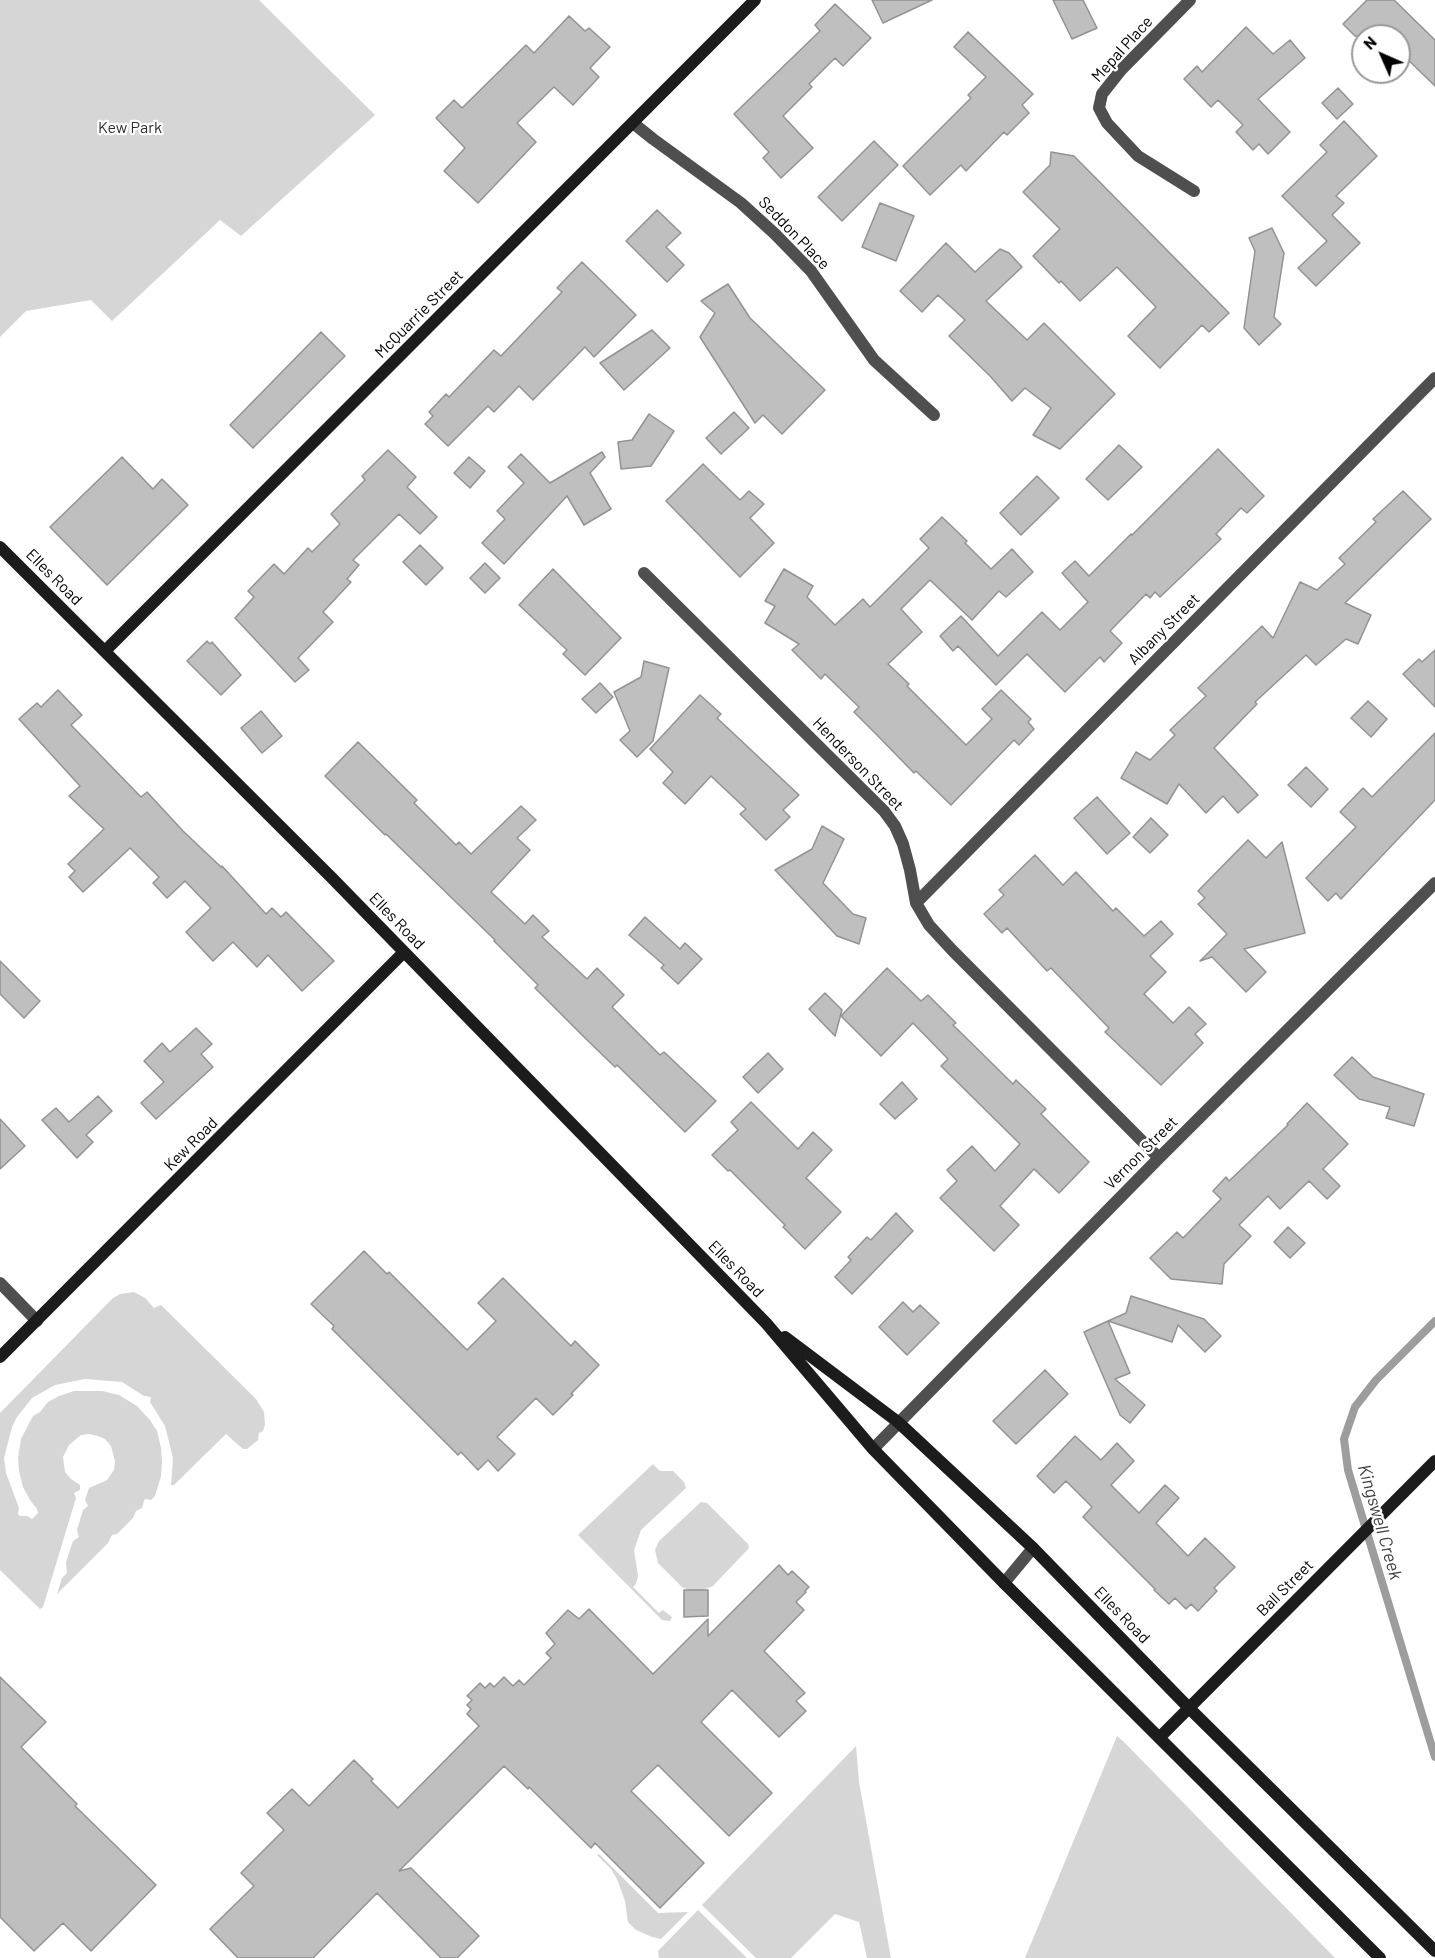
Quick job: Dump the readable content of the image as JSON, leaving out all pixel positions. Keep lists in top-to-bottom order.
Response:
{
  "streets": {
    "main road": [
      "McQuarrie Street",
      "Elles Road",
      "Kew Road",
      "Ball Street"
    ],
    "street": [
      "Mepal Place",
      "Seddon Place",
      "Albany Street",
      "Henderson Street",
      "Vernon Street"
    ]
  },
  "crossings": [
    ["Seddon Place", "McQuarrie Street"],
    ["McQuarrie Street", "Elles Road"],
    ["Elles Road", "Kew Road"],
    ["Elles Road", "Vernon Street"],
    ["Elles Road", "Ball Street"],
    ["Albany Street", "Henderson Street"],
    ["Henderson Street", "Vernon Street"]
  ],
  "water": ["Kingswell Creek"],
  "parks": ["Kew Park"],
  "north": "top left"
}
